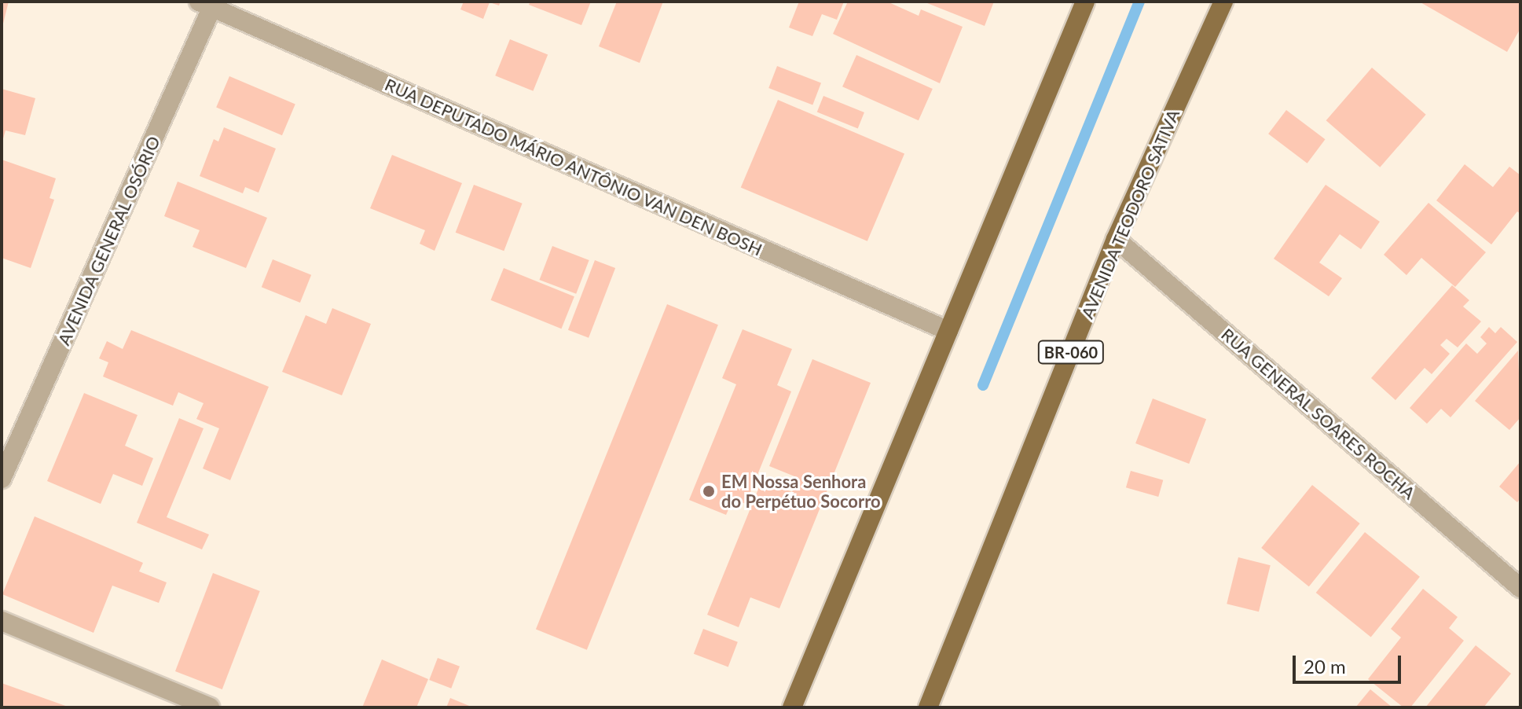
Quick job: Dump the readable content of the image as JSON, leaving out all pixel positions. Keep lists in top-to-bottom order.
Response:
{
  "streets": {
    "main road": ["AVENIDA TEODORO SATIVA", "BR-060"],
    "street": ["RUA DEPUTADO MÁRIO ANTÔNIO VAN DEN BOSH", "AVENIDA GENERAL OSÓRIO", "RUA GENERAL SOARES ROCHA"]
  },
  "crossings": [
    ["RUA DEPUTADO MÁRIO ANTÔNIO VAN DEN BOSH", "AVENIDA GENERAL OSÓRIO"],
    ["AVENIDA TEODORO SATIVA", "RUA GENERAL SOARES ROCHA"]
  ],
  "places": ["EM Nossa Senhora do Perpétuo Socorro"],
  "scale_bar": "20 m"
}
